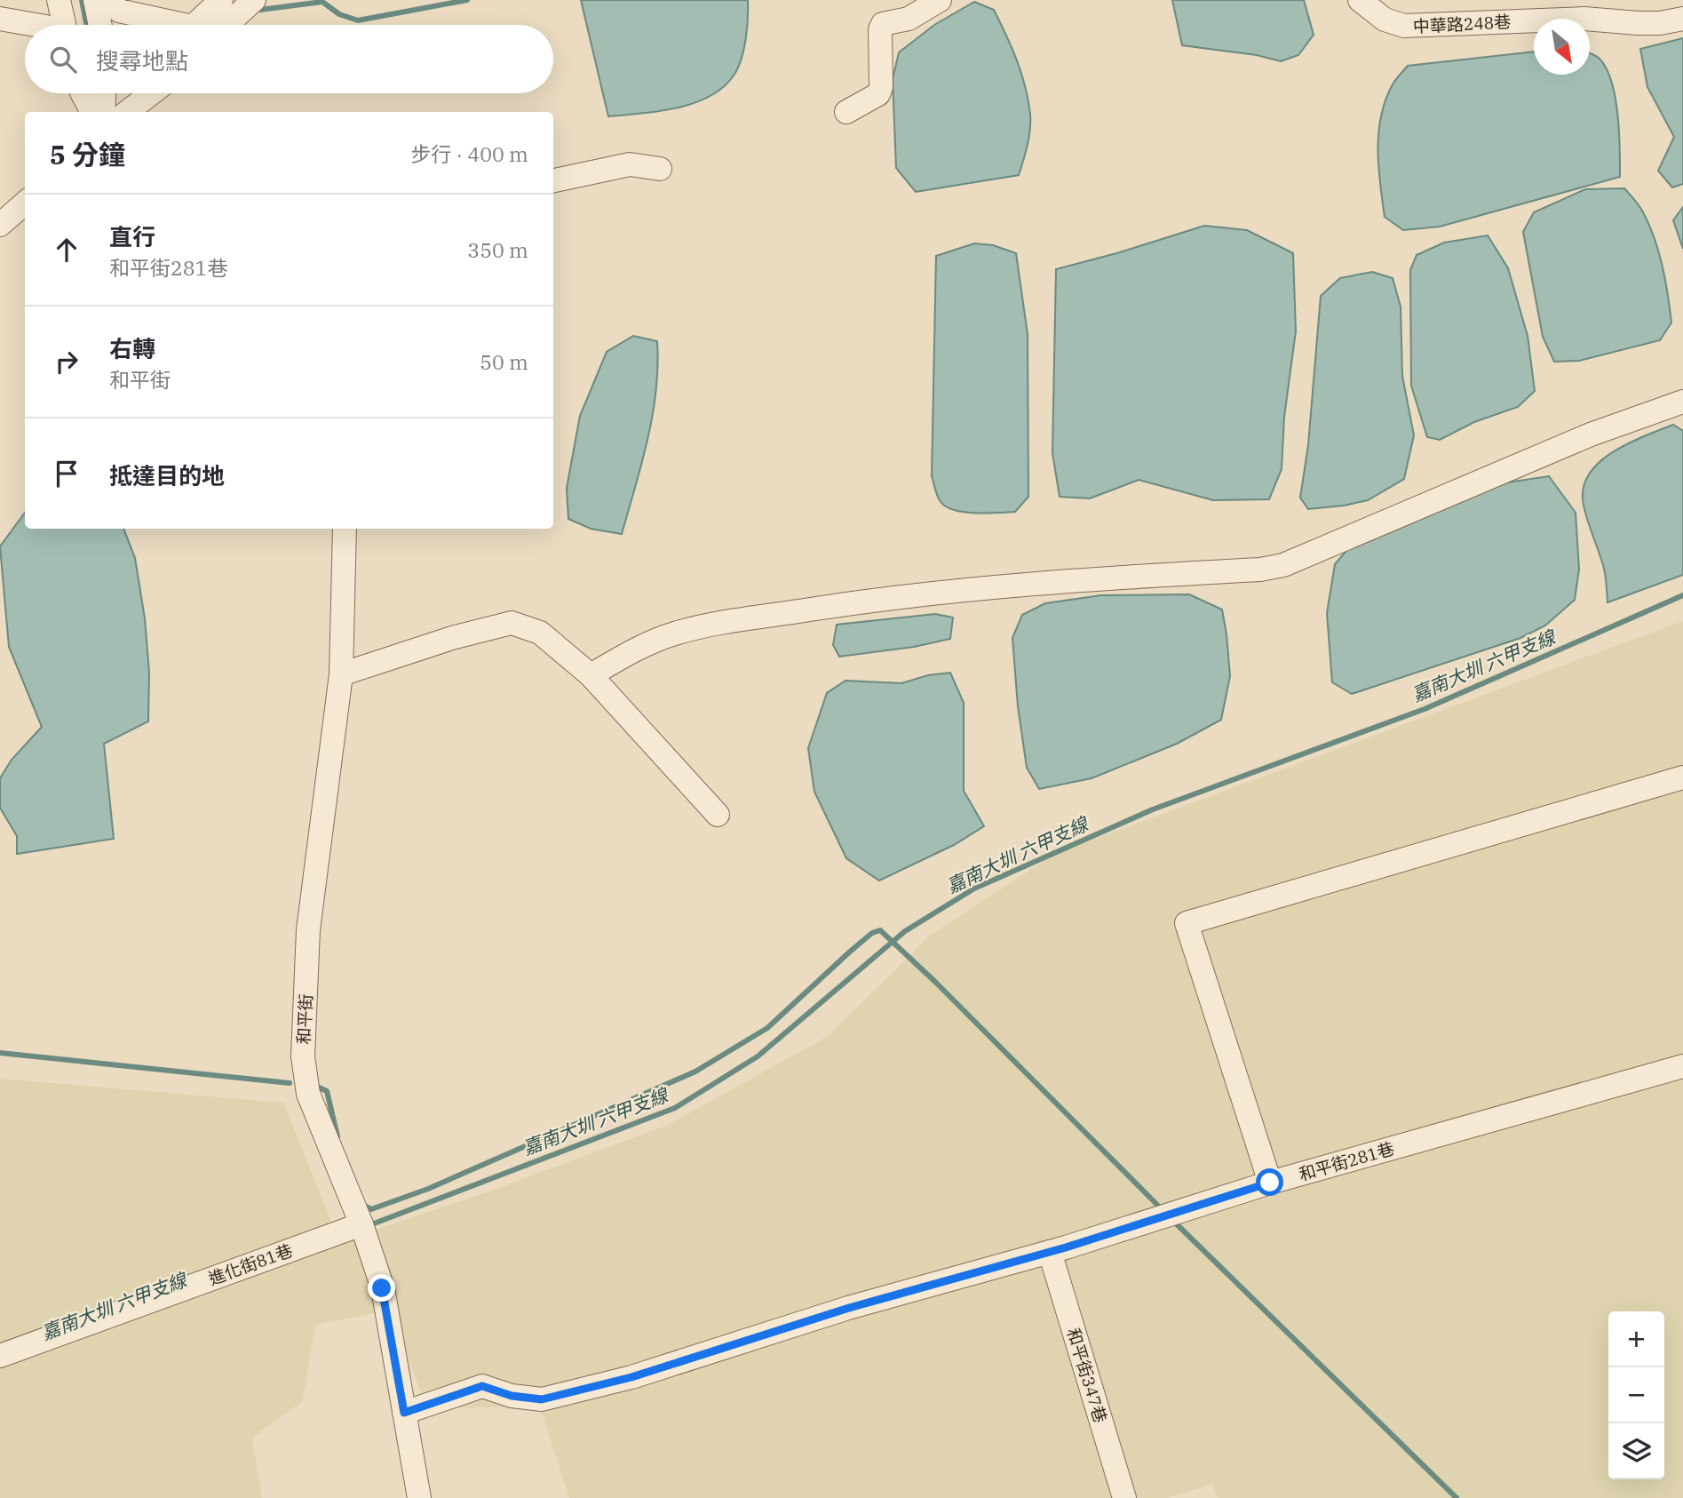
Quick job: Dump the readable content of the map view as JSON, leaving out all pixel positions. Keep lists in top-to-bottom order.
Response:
{
  "streets": {
    "street": [
      "中華路248巷",
      "和平街",
      "和平街281巷",
      "進化街81巷",
      "和平街347巷"
    ]
  },
  "crossings": [
    ["和平街", "和平街281巷"],
    ["和平街", "進化街81巷"],
    ["和平街281巷", "和平街347巷"]
  ],
  "water": ["嘉南大圳 六甲支線"],
  "north": "bottom right",
  "page": {
    "search": "搜尋地點",
    "heading": ["5 分鐘", "步行 · 400 m"],
    "list": [
      ["直行", "和平街281巷", "350 m"],
      ["右轉", "和平街", "50 m"],
      "抵達目的地"
    ],
    "map_buttons": ["+", "−"]
  }
}
